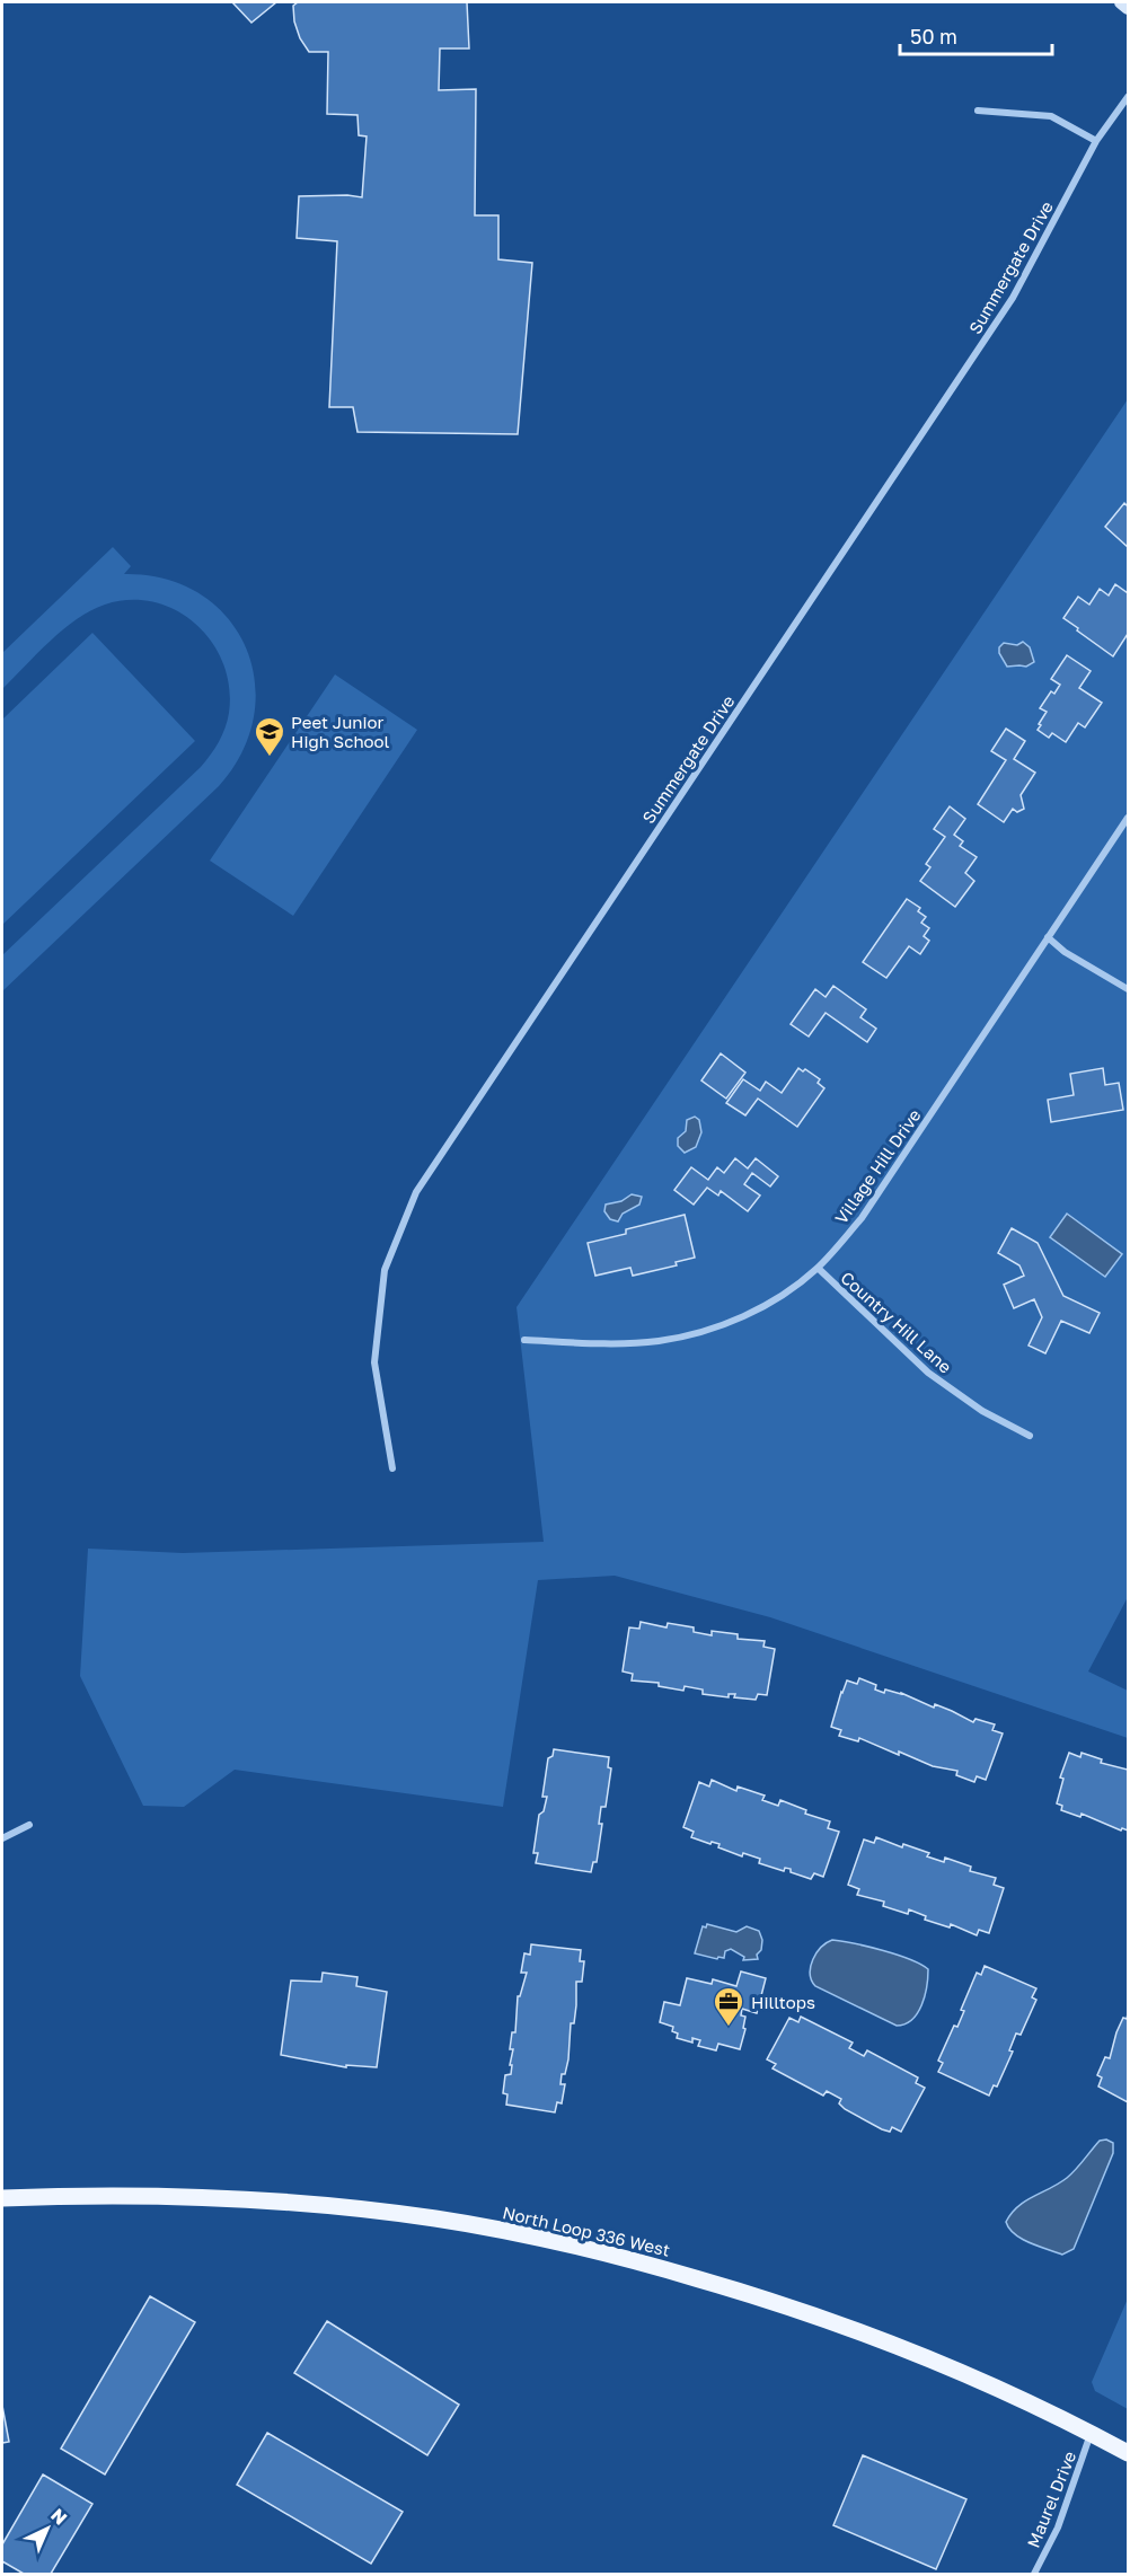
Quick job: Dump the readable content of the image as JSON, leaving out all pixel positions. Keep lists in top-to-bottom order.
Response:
{
  "streets": {
    "main road": ["North Loop 336 West"],
    "street": [
      "Summergate Drive",
      "Village Hill Drive",
      "Country Hill Lane",
      "Maurel Drive"
    ]
  },
  "crossings": [
    ["Village Hill Drive", "Country Hill Lane"],
    ["North Loop 336 West", "Maurel Drive"]
  ],
  "places": {
    "school or university": ["Peet Junior High School"],
    "office": ["Hilltops"]
  },
  "scale_bar": "50 m",
  "north": "top right"
}
